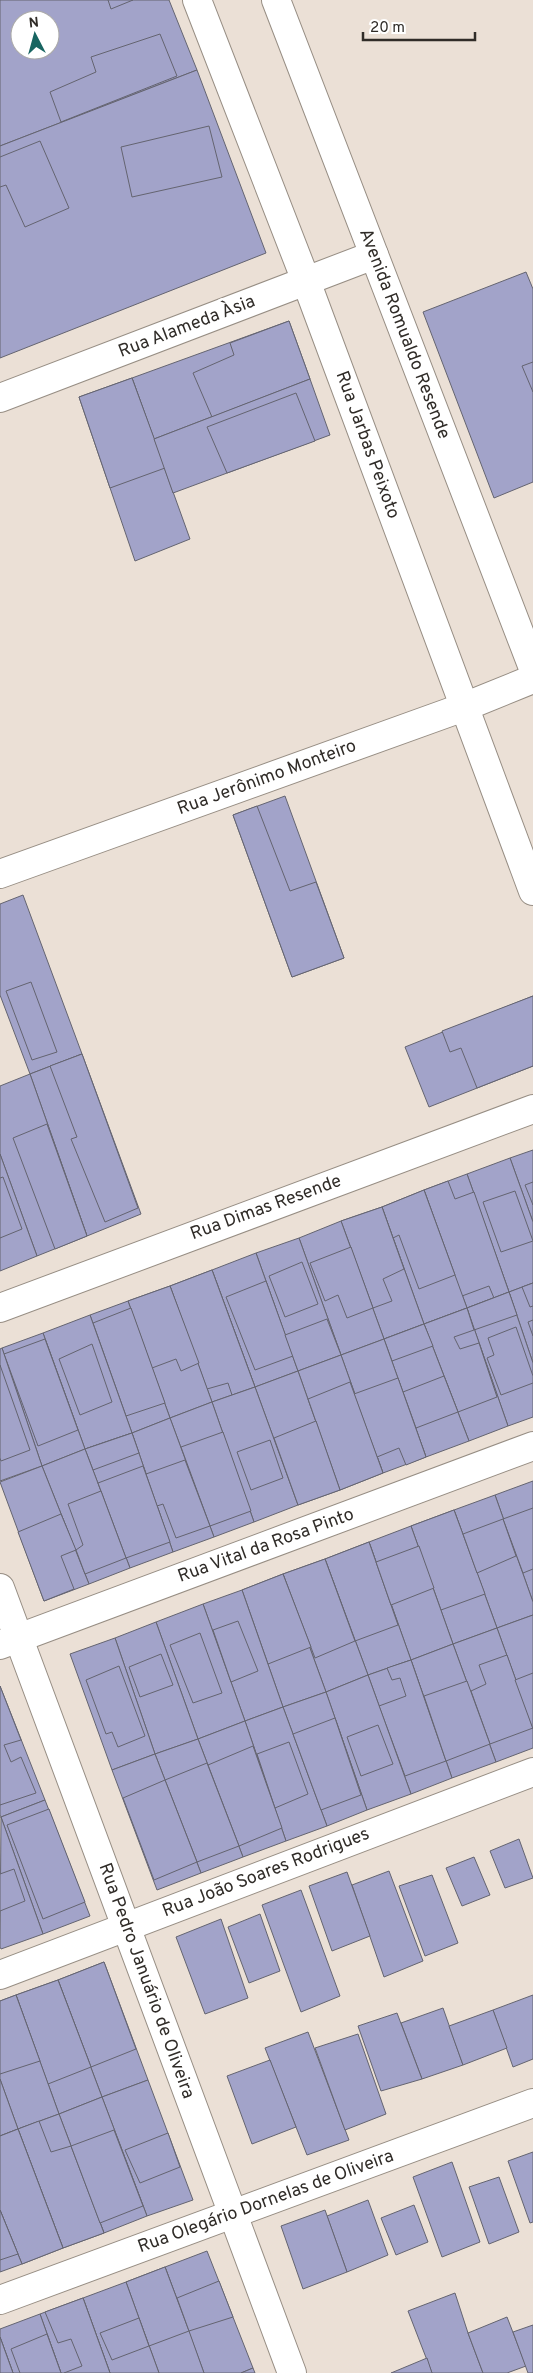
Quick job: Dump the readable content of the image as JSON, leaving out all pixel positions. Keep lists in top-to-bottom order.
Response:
{
  "streets": {
    "street": [
      "Rua Alameda Àsia",
      "Avenida Romualdo Resende",
      "Rua Jarbas Peixoto",
      "Rua Jerônimo Monteiro",
      "Rua Dimas Resende",
      "Rua Vital da Rosa Pinto",
      "Rua João Soares Rodrigues",
      "Rua Pedro Januário de Oliveira",
      "Rua Olegário Dornelas de Oliveira"
    ]
  },
  "crossings": [
    ["Rua Alameda Àsia", "Avenida Romualdo Resende"],
    ["Rua Alameda Àsia", "Rua Jarbas Peixoto"],
    ["Rua Jarbas Peixoto", "Rua Jerônimo Monteiro"],
    ["Rua Vital da Rosa Pinto", "Rua Pedro Januário de Oliveira"],
    ["Rua João Soares Rodrigues", "Rua Pedro Januário de Oliveira"],
    ["Rua Pedro Januário de Oliveira", "Rua Olegário Dornelas de Oliveira"]
  ],
  "scale_bar": "20 m",
  "north": "top"
}
